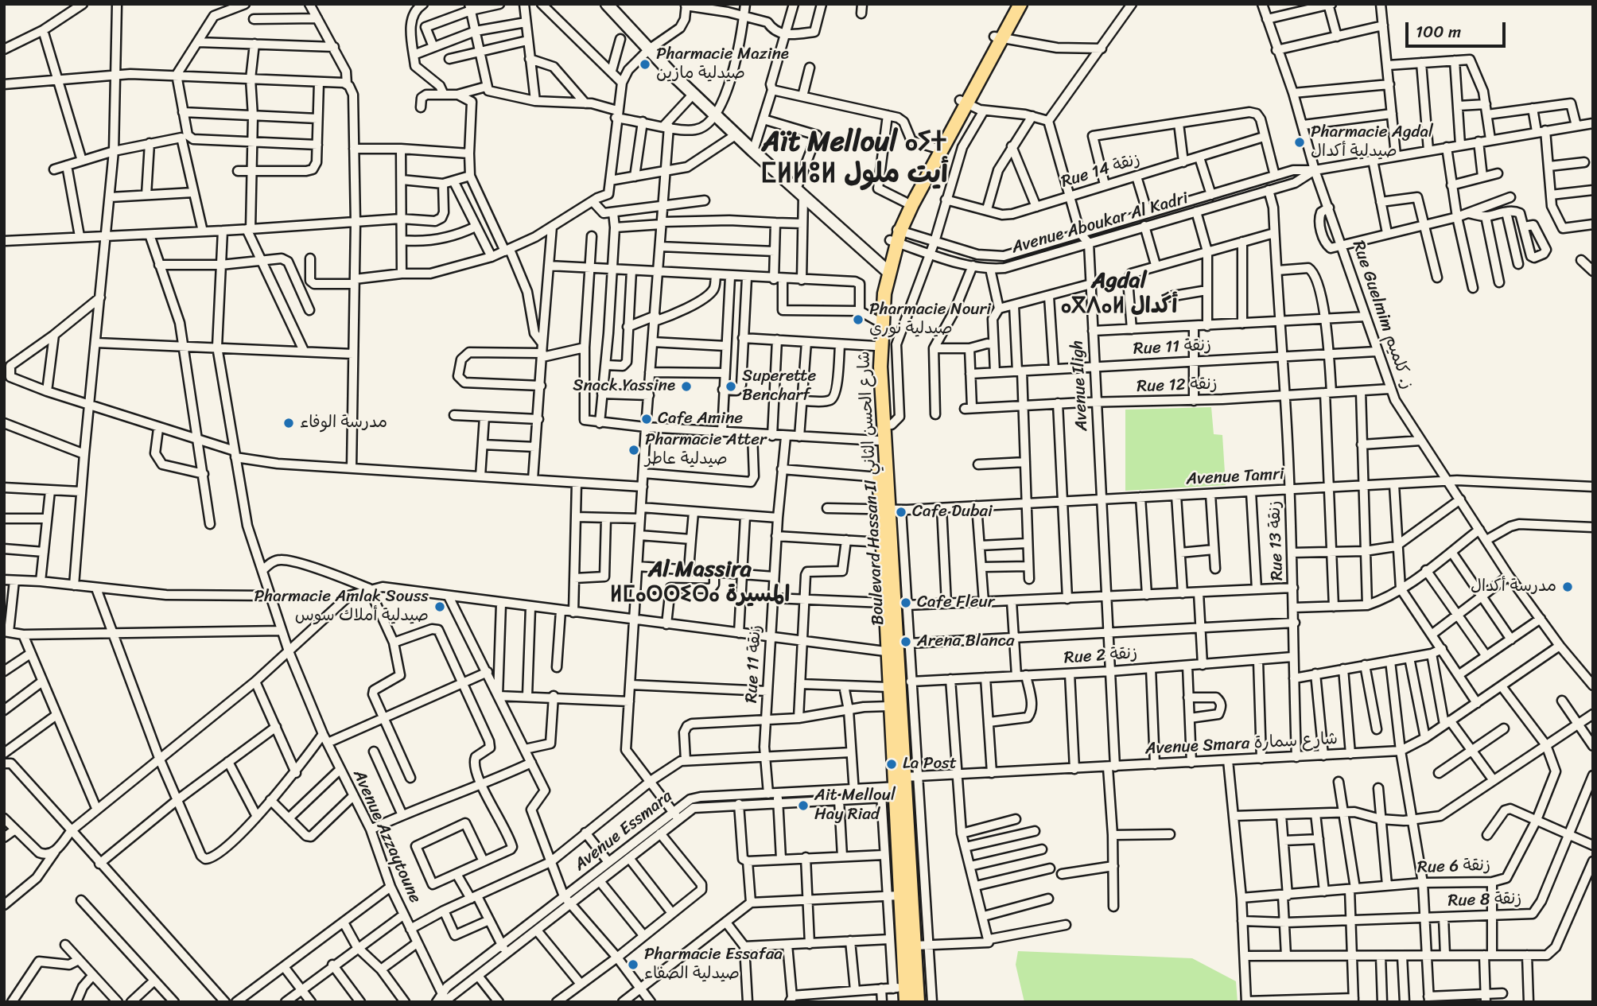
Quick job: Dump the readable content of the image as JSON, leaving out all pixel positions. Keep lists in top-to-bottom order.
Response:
{
  "streets": {
    "main road": ["Boulevard Hassan II شارع الحسن الثاني"],
    "street": [
      "Rue 14 زنقة",
      "Avenue Aboukar Al Kadri",
      "Rue Guelmim ز. كلميم",
      "Rue 11 زنقة",
      "Avenue Iligh",
      "Rue 12 زنقة",
      "Avenue Tamri",
      "Rue 13 زنقة",
      "Rue 2 زنقة",
      "Avenue Smara شارع سمارة",
      "Avenue Essmara",
      "Avenue Azzaytoune",
      "Rue 6 زنقة",
      "Rue 8 زنقة"
    ]
  },
  "crossings": [
    ["Avenue Aboukar Al Kadri", "Rue Guelmim ز. كلميم"],
    ["Avenue Aboukar Al Kadri", "Avenue Iligh"],
    ["Avenue Aboukar Al Kadri", "Boulevard Hassan II شارع الحسن الثاني"],
    ["Avenue Aboukar Al Kadri", "Rue 13 زنقة"],
    ["Rue Guelmim ز. كلميم", "Rue 11 زنقة"],
    ["Rue Guelmim ز. كلميم", "Rue 12 زنقة"],
    ["Rue Guelmim ز. كلميم", "Avenue Tamri"],
    ["Rue Guelmim ز. كلميم", "Avenue Smara شارع سمارة"],
    ["Rue 11 زنقة", "Avenue Iligh"],
    ["Rue 11 زنقة", "Rue 12 زنقة"],
    ["Rue 11 زنقة", "Rue 13 زنقة"],
    ["Rue 11 زنقة", "Avenue Essmara"],
    ["Avenue Iligh", "Rue 12 زنقة"],
    ["Avenue Iligh", "Avenue Tamri"],
    ["Avenue Iligh", "Rue 2 زنقة"],
    ["Avenue Iligh", "Avenue Smara شارع سمارة"],
    ["Rue 12 زنقة", "Rue 13 زنقة"],
    ["Avenue Tamri", "Boulevard Hassan II شارع الحسن الثاني"],
    ["Avenue Tamri", "Rue 13 زنقة"],
    ["Boulevard Hassan II شارع الحسن الثاني", "Avenue Smara شارع سمارة"],
    ["Boulevard Hassan II شارع الحسن الثاني", "Avenue Essmara"],
    ["Rue 13 زنقة", "Rue 2 زنقة"],
    ["Rue 13 زنقة", "Avenue Smara شارع سمارة"],
    ["Avenue Smara شارع سمارة", "Avenue Essmara"],
    ["Avenue Smara شارع سمارة", "Rue 6 زنقة"],
    ["Avenue Essmara", "Avenue Azzaytoune"]
  ],
  "districts": ["Aït Melloul ⴰⵢⵜ ⵎⵍⵍⵓⵍ أيت ملول", "Agdal ⴰⴳⴷⴰⵍ أگدال", "Al Massira ⵍⵎⴰⵙⵙⵉⵔⴰ المسيرة"],
  "places": [
    "Pharmacie Mazine صيدلية مازين",
    "Pharmacie Agdal صيدلية أكدال",
    "Pharmacie Nouri صيدلية نوري",
    "Snack Yassine",
    "Superette Bencharf",
    "Cafe Amine",
    "مدرسة الوفاء",
    "Pharmacie Atter صيدلية عاطر",
    "Cafe Dubai",
    "مدرسة أكدال",
    "Cafe Fleur",
    "Pharmacie Amlak Souss صيدلية أملاك سوس",
    "Arena Blanca",
    "La Post",
    "Ait Melloul Hay Riad",
    "Pharmacie Essafaa صيدلية الصفاء"
  ],
  "scale_bar": "100 m"
}
